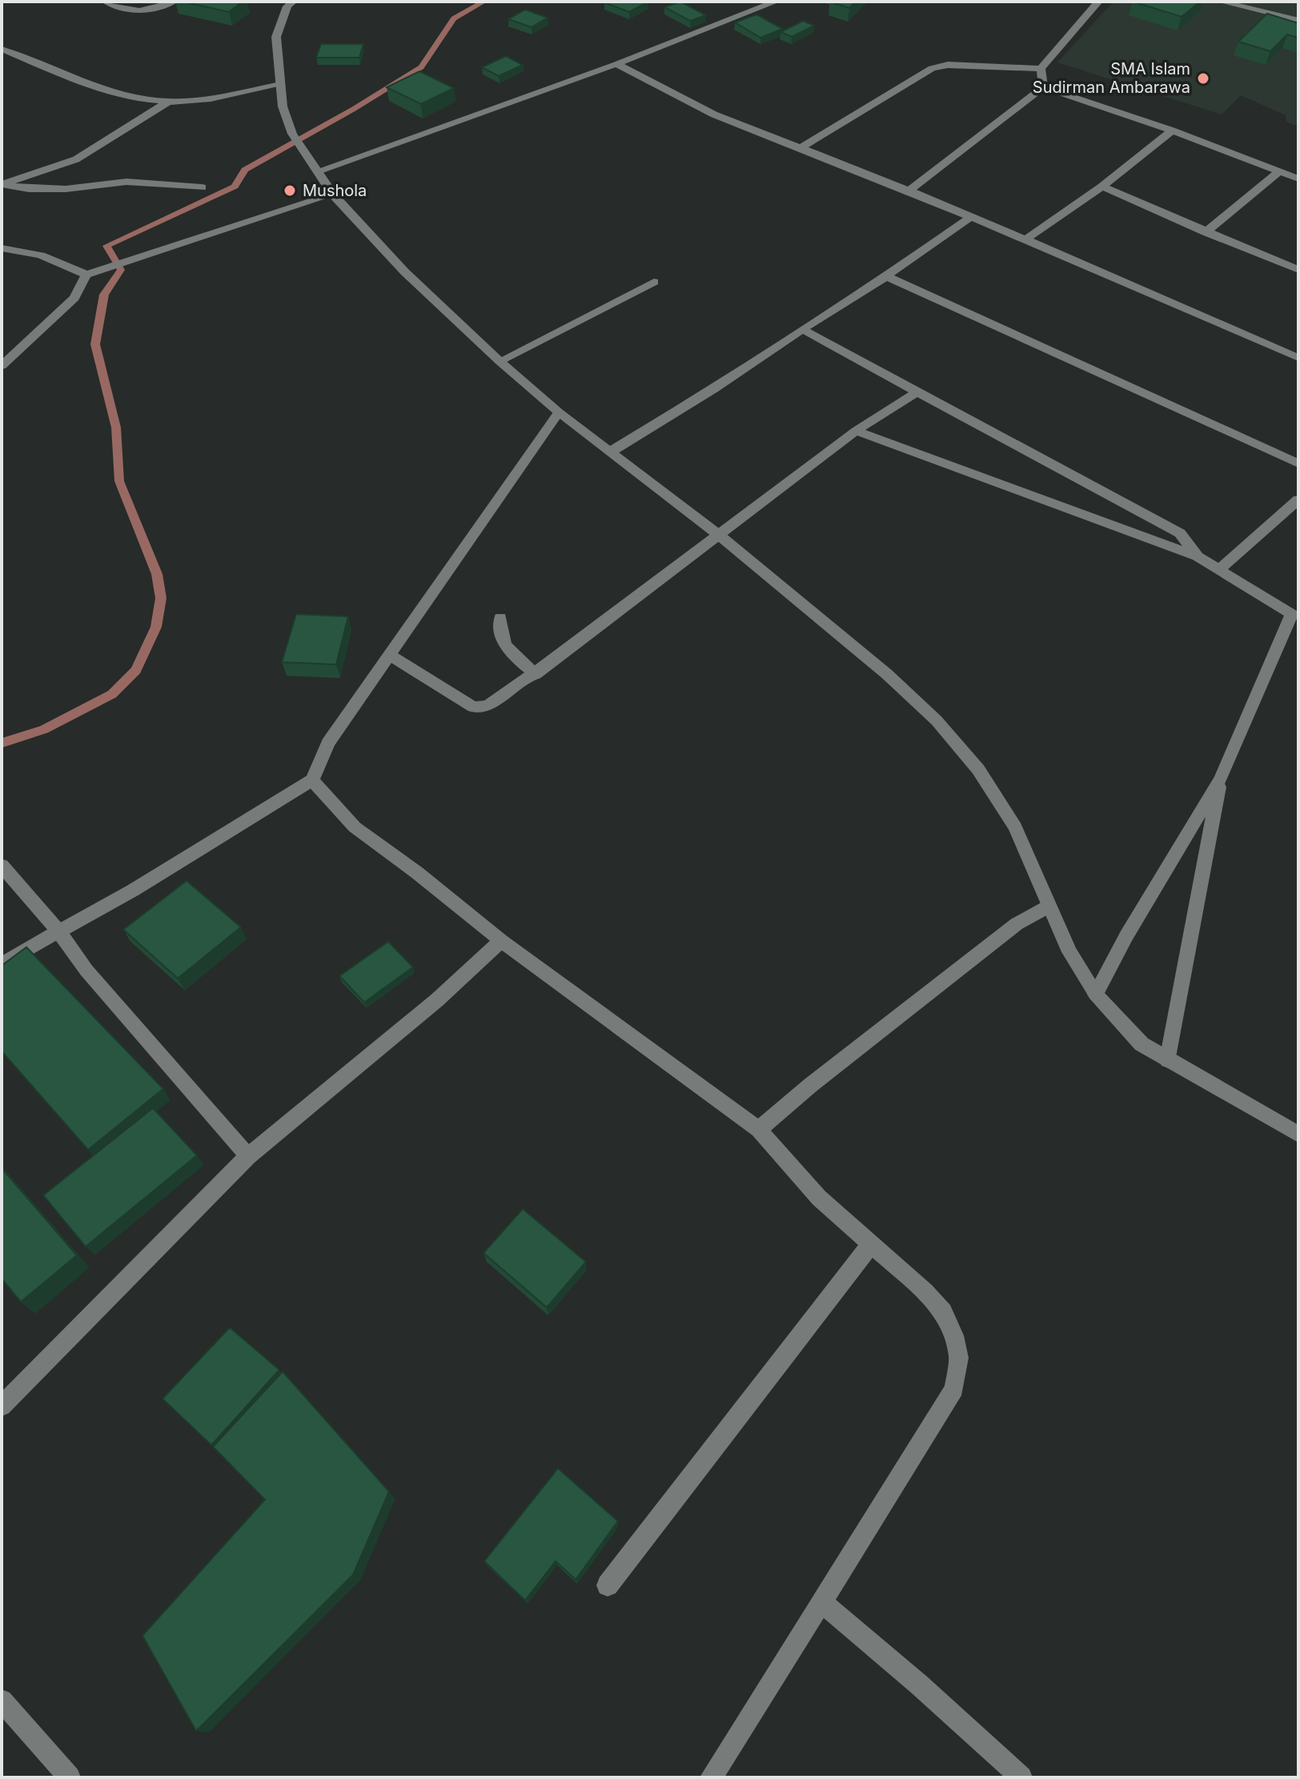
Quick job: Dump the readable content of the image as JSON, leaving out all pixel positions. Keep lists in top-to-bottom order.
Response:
{
  "places": ["SMA Islam Sudirman Ambarawa", "Mushola"]
}
